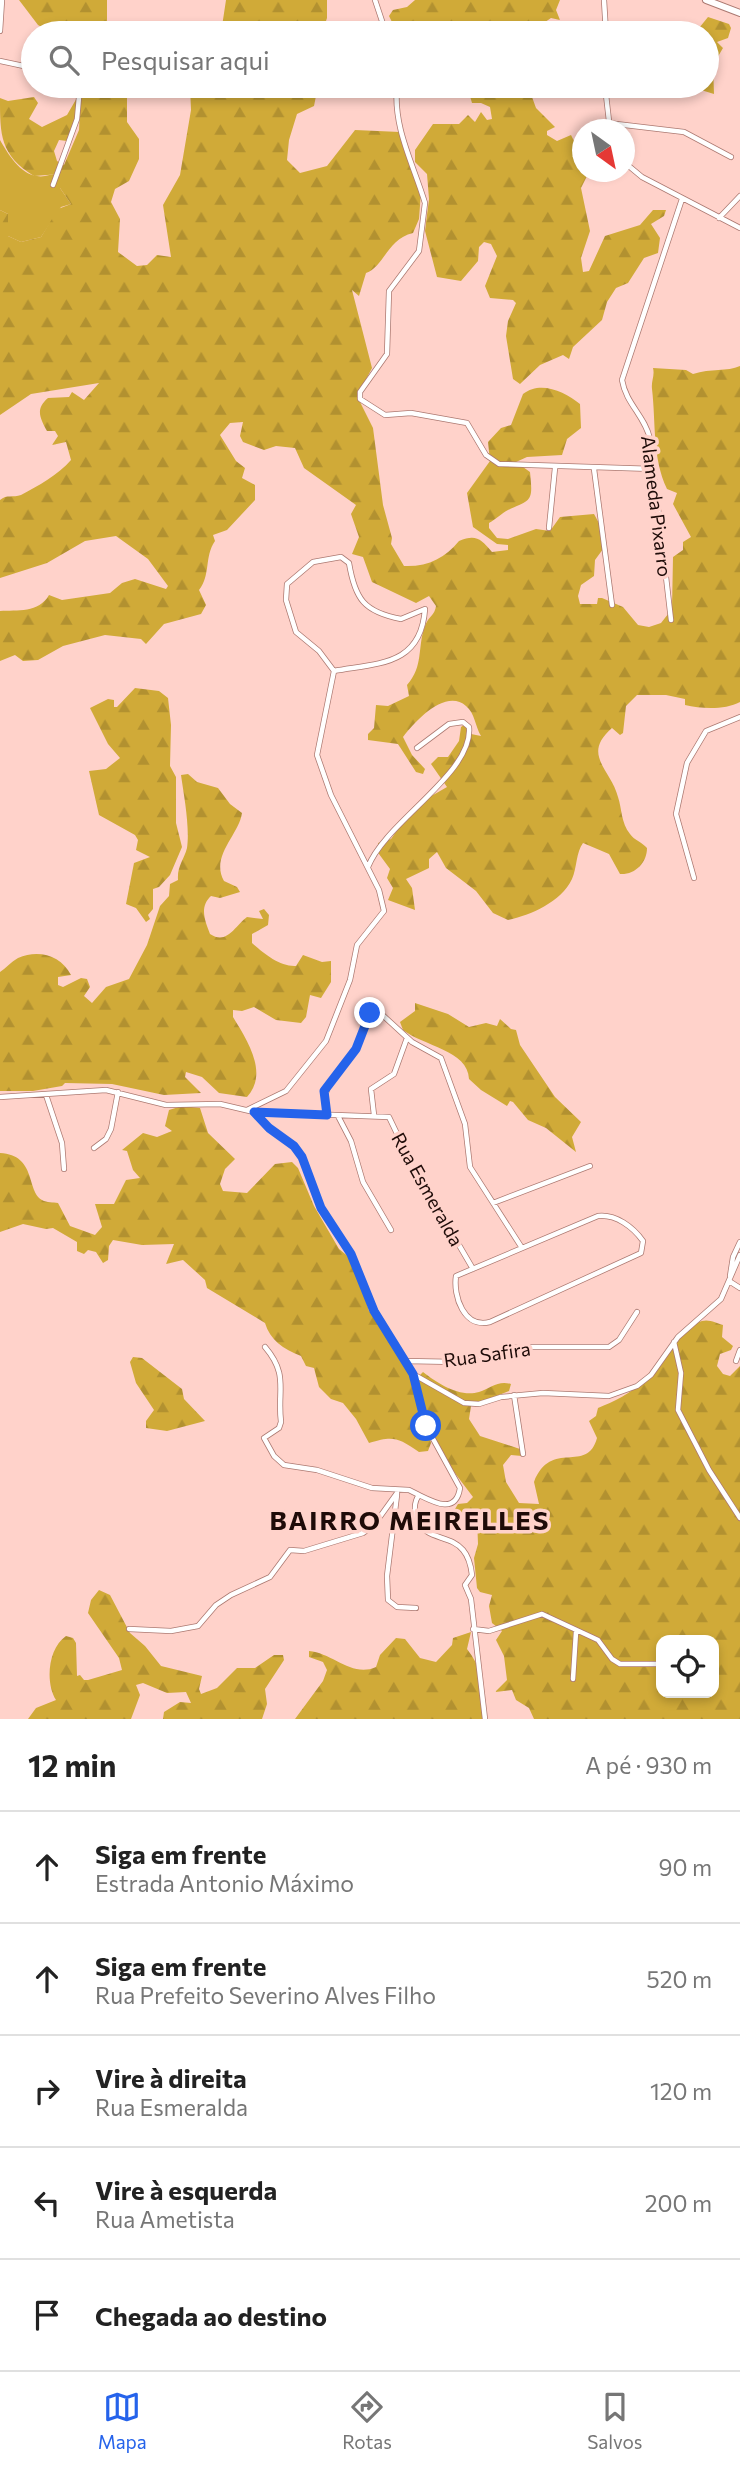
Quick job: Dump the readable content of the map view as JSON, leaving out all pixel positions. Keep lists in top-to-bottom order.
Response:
{
  "streets": {
    "street": ["Alameda Pixarro", "Rua Esmeralda", "Rua Safira"]
  },
  "districts": ["BAIRRO MEIRELLES"],
  "north": "bottom right",
  "page": {
    "search": "Pesquisar aqui",
    "heading": ["12 min", "A pé · 930 m"],
    "list": [
      ["Siga em frente", "Estrada Antonio Máximo", "90 m"],
      ["Siga em frente", "Rua Prefeito Severino Alves Filho", "520 m"],
      ["Vire à direita", "Rua Esmeralda", "120 m"],
      ["Vire à esquerda", "Rua Ametista", "200 m"],
      "Chegada ao destino"
    ],
    "nav": ["Mapa", "Rotas", "Salvos"]
  }
}
